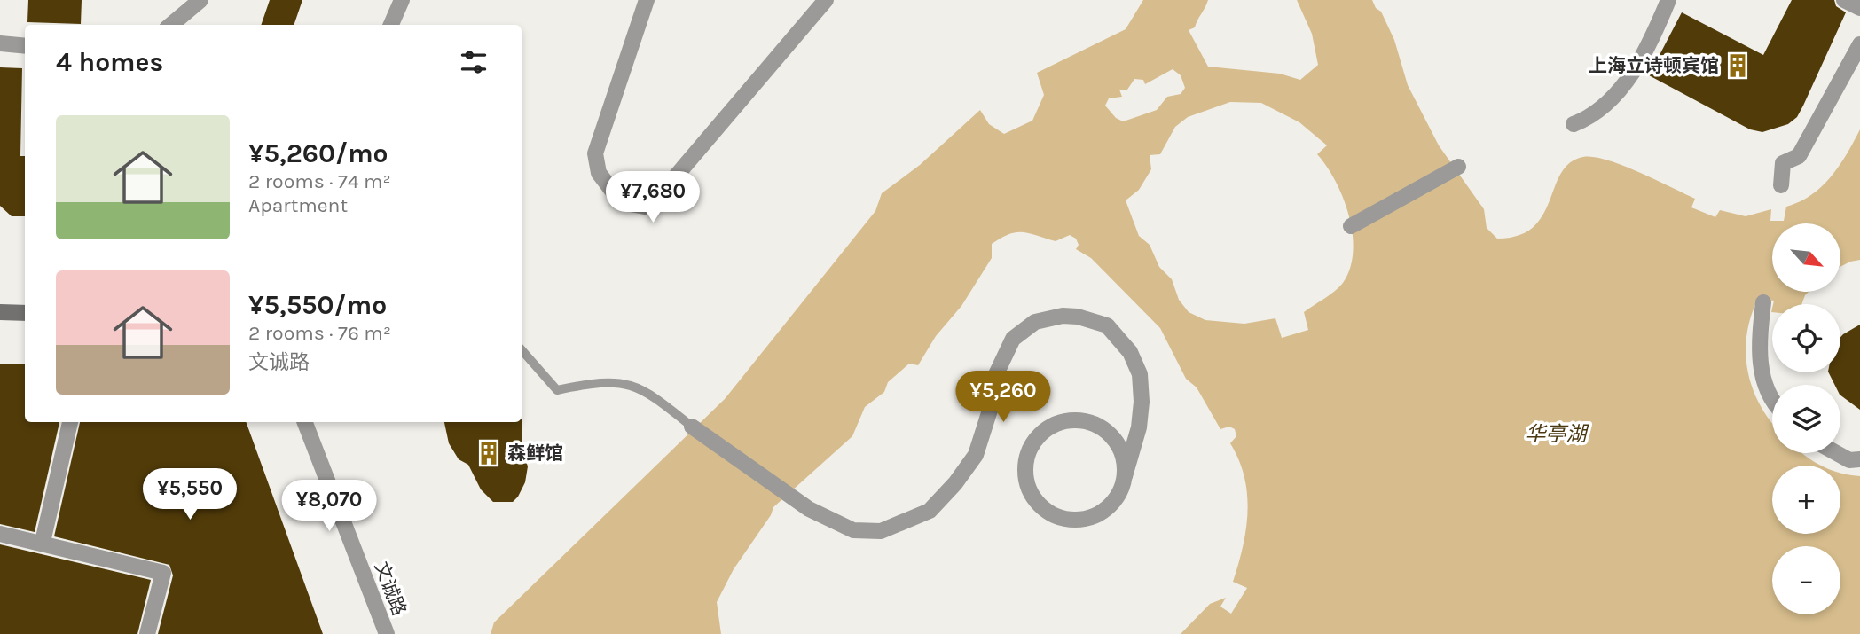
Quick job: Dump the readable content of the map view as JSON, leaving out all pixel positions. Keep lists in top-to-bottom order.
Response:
{
  "streets": {
    "street": ["文诚路"]
  },
  "water": ["华亭湖"],
  "places": {
    "building": ["上海立诗顿宾馆", "森鲜馆"]
  },
  "north": "bottom right",
  "page": {
    "heading": "4 homes",
    "list": [
      {
        "name": "¥5,260/mo",
        "note": "2 rooms · 74 m² · Apartment"
      },
      {
        "name": "¥5,550/mo",
        "note": "2 rooms · 76 m² · 文诚路"
      }
    ],
    "price": [
      "¥7,680",
      "¥5,260",
      "¥5,550",
      "¥8,070"
    ],
    "map_buttons": ["+", "−"]
  }
}
